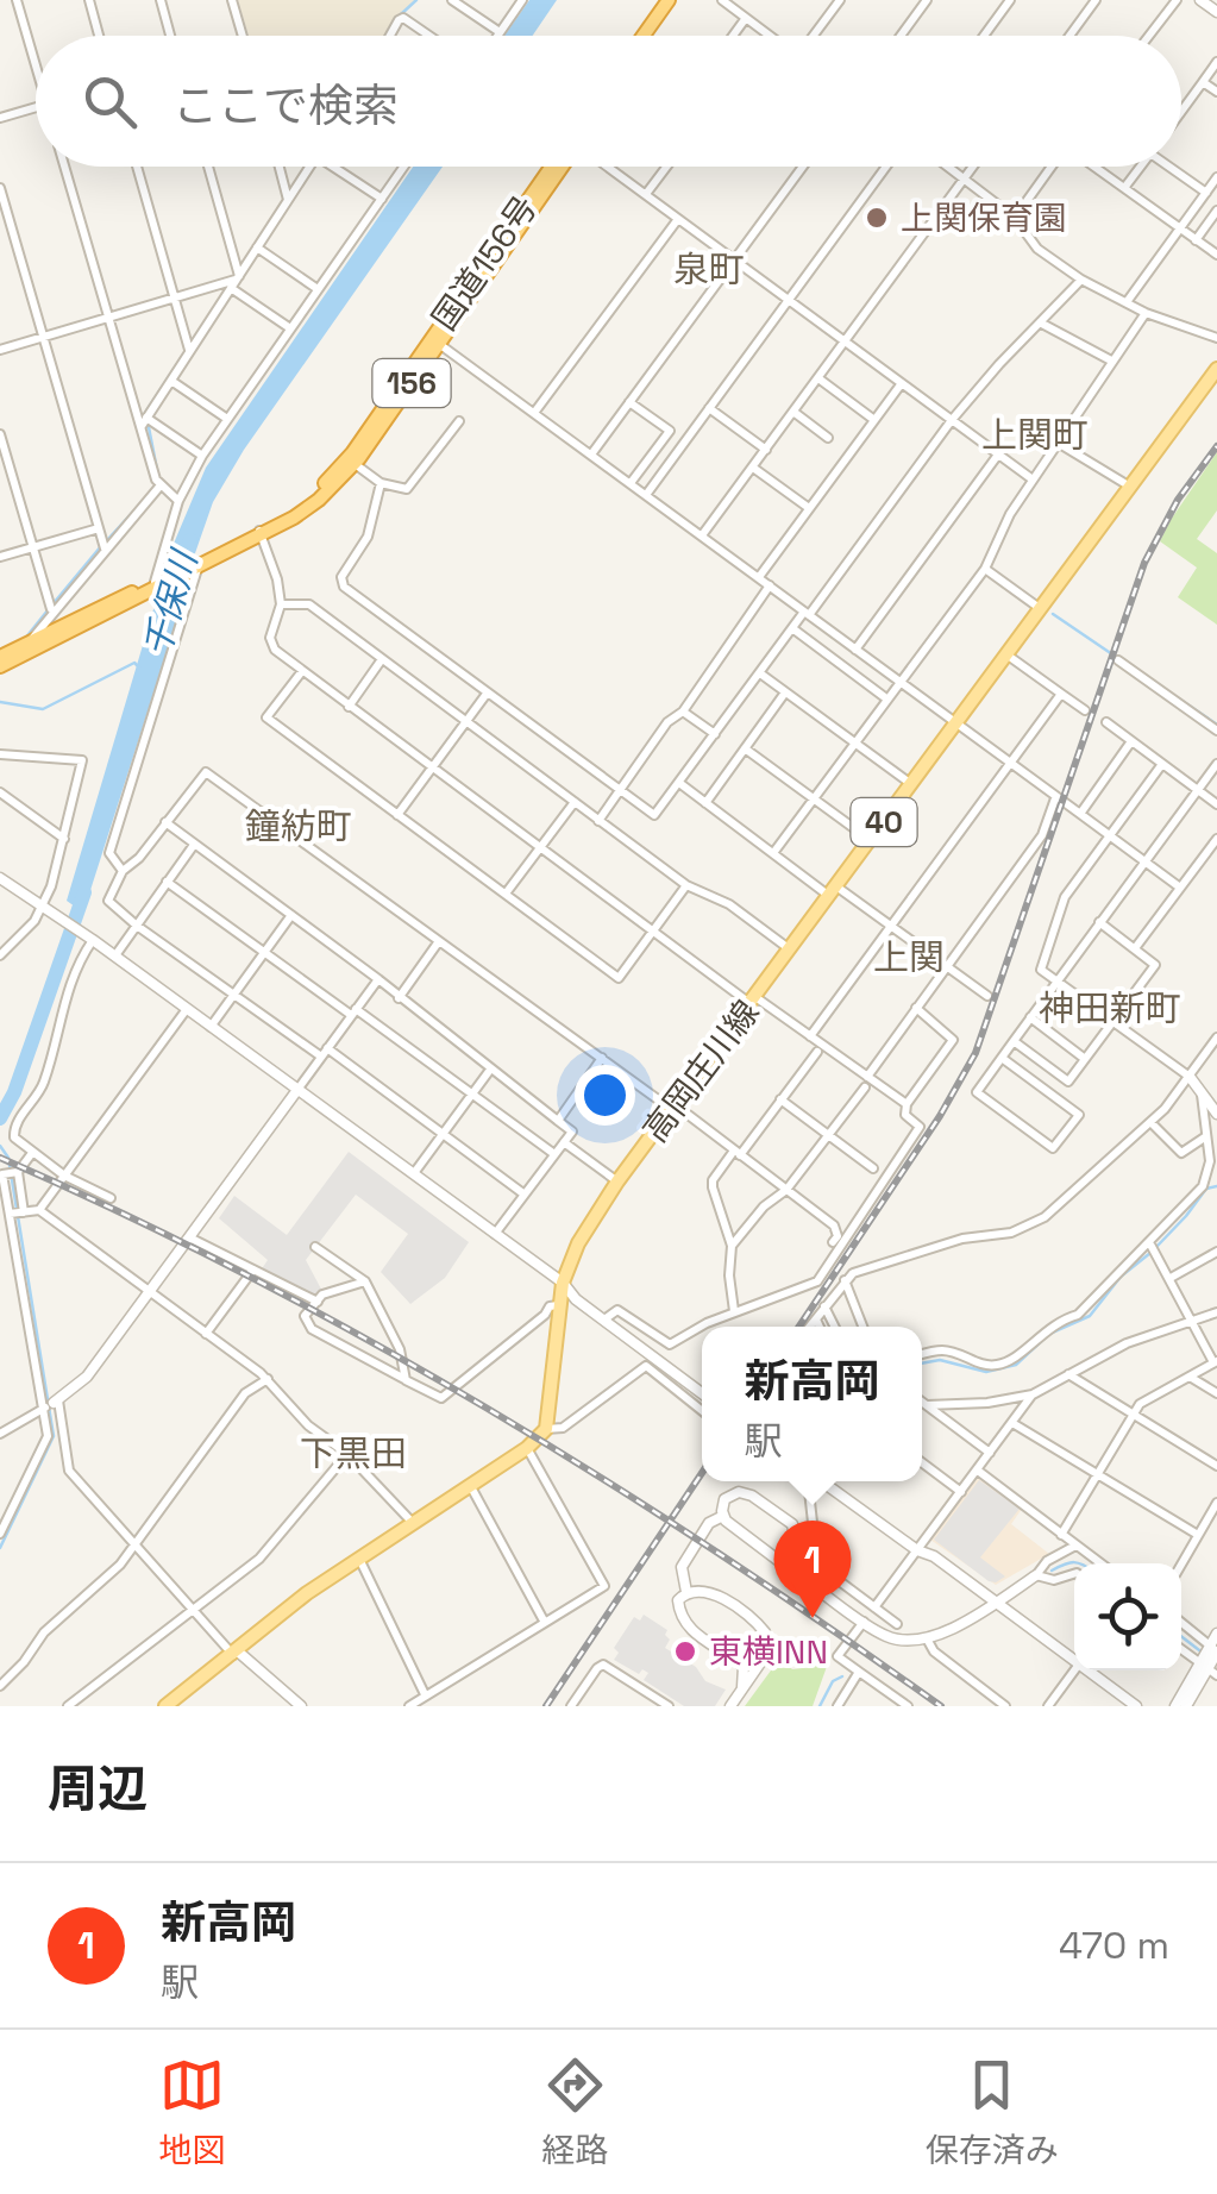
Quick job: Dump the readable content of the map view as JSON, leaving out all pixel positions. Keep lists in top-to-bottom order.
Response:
{
  "streets": {
    "highway": ["国道156号", "156"],
    "main road": ["40", "高岡庄川線"]
  },
  "districts": [
    "泉町",
    "上関町",
    "鐘紡町",
    "上関",
    "神田新町",
    "下黒田"
  ],
  "water": ["千保川"],
  "places": ["上関保育園", "東横INN"],
  "page": {
    "search": "ここで検索",
    "popup": ["新高岡", "駅"],
    "pins": "1",
    "heading": "周辺",
    "list": [
      {
        "mark": "1",
        "name": "新高岡",
        "note": "駅",
        "value": "470 m"
      }
    ],
    "nav": ["地図", "経路", "保存済み"]
  }
}
